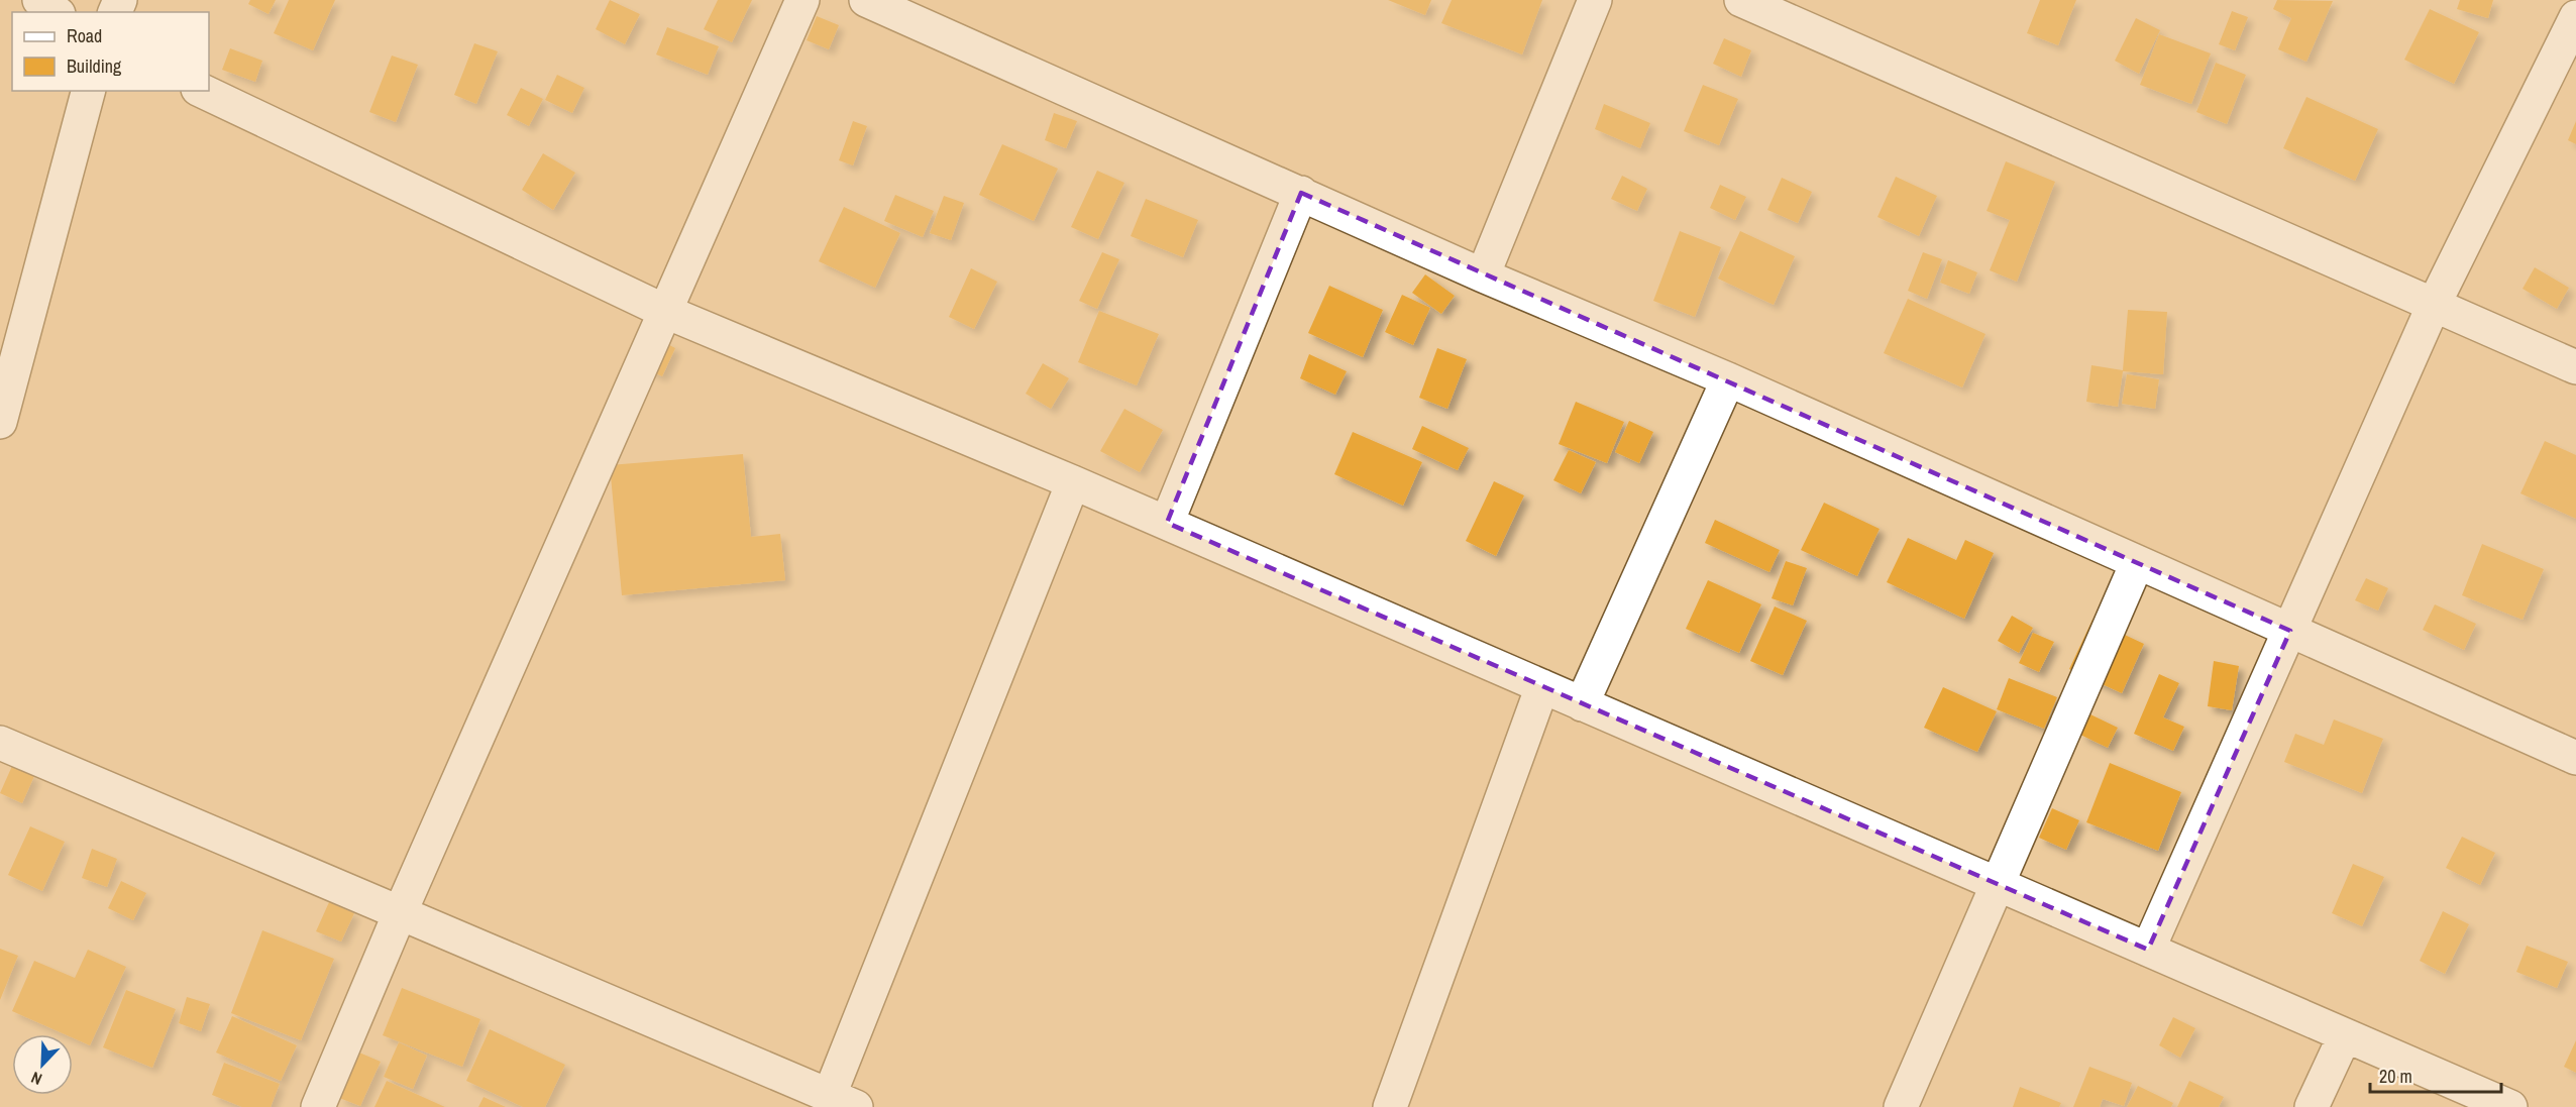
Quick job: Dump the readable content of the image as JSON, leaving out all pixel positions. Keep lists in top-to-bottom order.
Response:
{
  "legend": ["Road", "Building"],
  "scale_bar": "20 m",
  "north": "bottom left"
}
